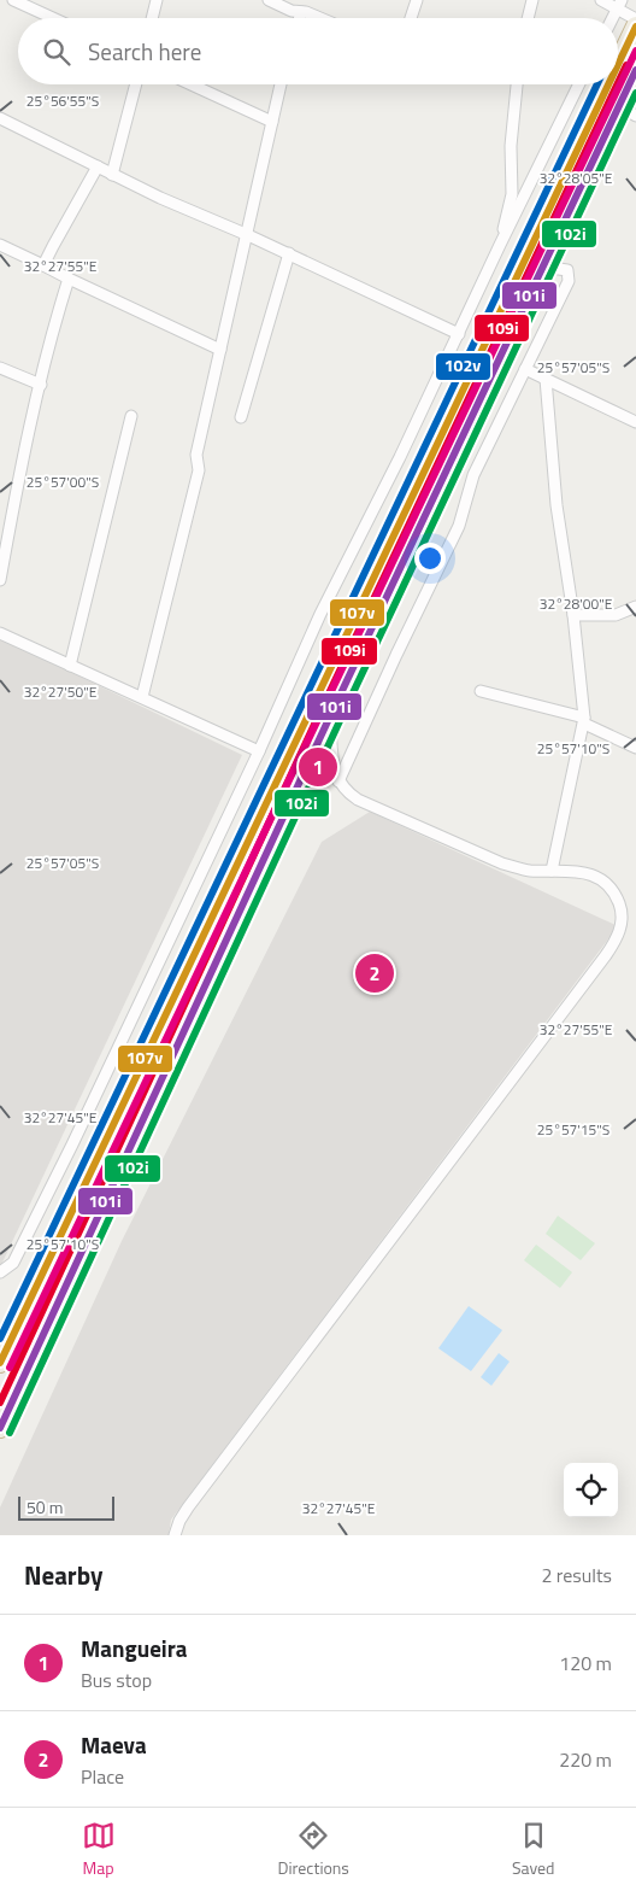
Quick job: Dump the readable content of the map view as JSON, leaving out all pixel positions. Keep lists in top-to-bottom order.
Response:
{
  "lines": [
    "transit line 107v",
    "transit line 109i",
    "transit line 101i",
    "transit line 102v",
    "transit line 102i"
  ],
  "scale_bar": "50 m",
  "page": {
    "search": "Search here",
    "pins": ["1", "2"],
    "scale": "50 m",
    "heading": ["Nearby", "2 results"],
    "list": [
      {
        "mark": "1",
        "name": "Mangueira",
        "note": "Bus stop",
        "value": "120 m"
      },
      {
        "mark": "2",
        "name": "Maeva",
        "note": "Place",
        "value": "220 m"
      }
    ],
    "nav": ["Map", "Directions", "Saved"]
  },
  "coordinates": [
    "25°56'55\"S",
    "32°28'05\"E",
    "32°27'55\"E",
    "25°57'05\"S",
    "25°57'00\"S",
    "32°28'00\"E",
    "32°27'50\"E",
    "25°57'10\"S",
    "32°27'45\"E",
    "25°57'15\"S"
  ]
}
